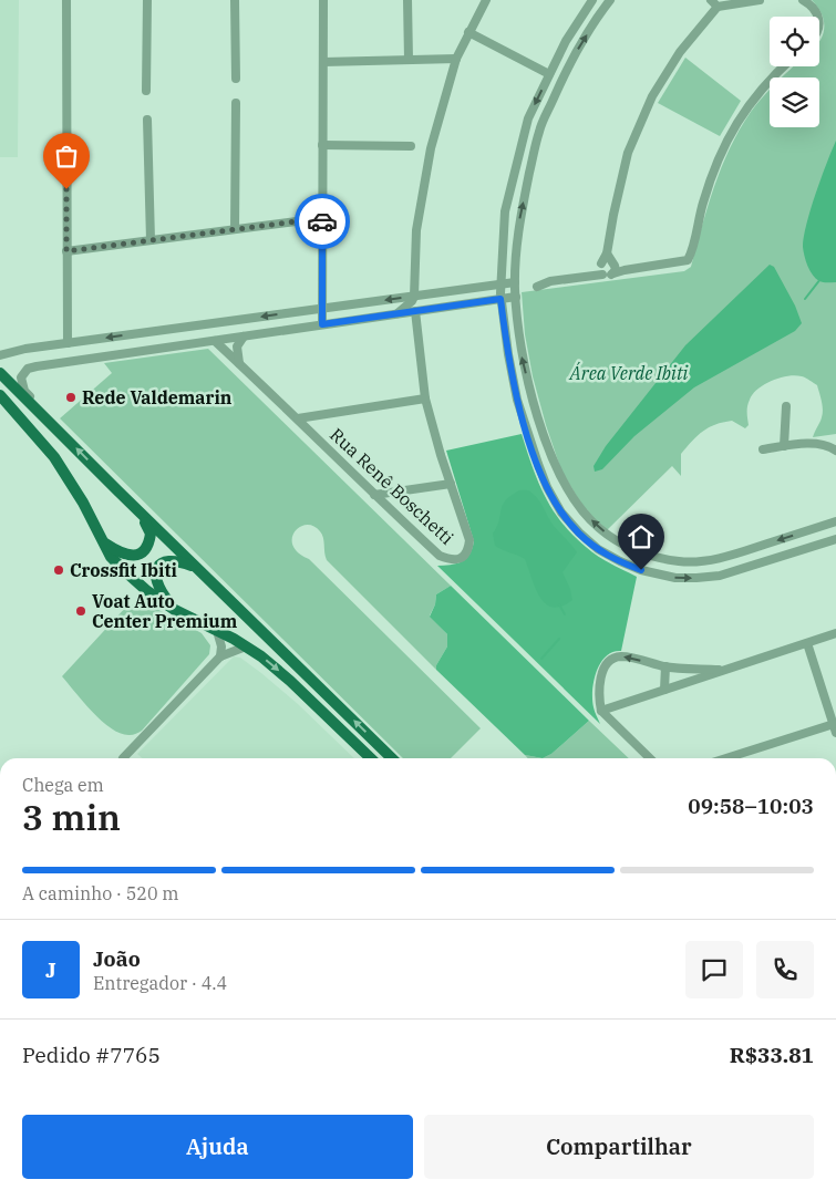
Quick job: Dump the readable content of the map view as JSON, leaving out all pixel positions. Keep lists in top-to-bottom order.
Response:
{
  "streets": {
    "street": ["Rua Renê Boschetti"]
  },
  "parks": ["Área Verde Ibiti"],
  "places": ["Rede Valdemarin", "Crossfit Ibiti", "Voat Auto Center Premium"],
  "page": {
    "heading": ["3 min", "Chega em", "09:58–10:03"],
    "panel": [
      "João",
      "Entregador · 4.4",
      "Pedido #7765",
      "R$33.81"
    ],
    "bar": "A caminho · 520 m",
    "round": "J",
    "buttons": ["Ajuda", "Compartilhar"]
  }
}
